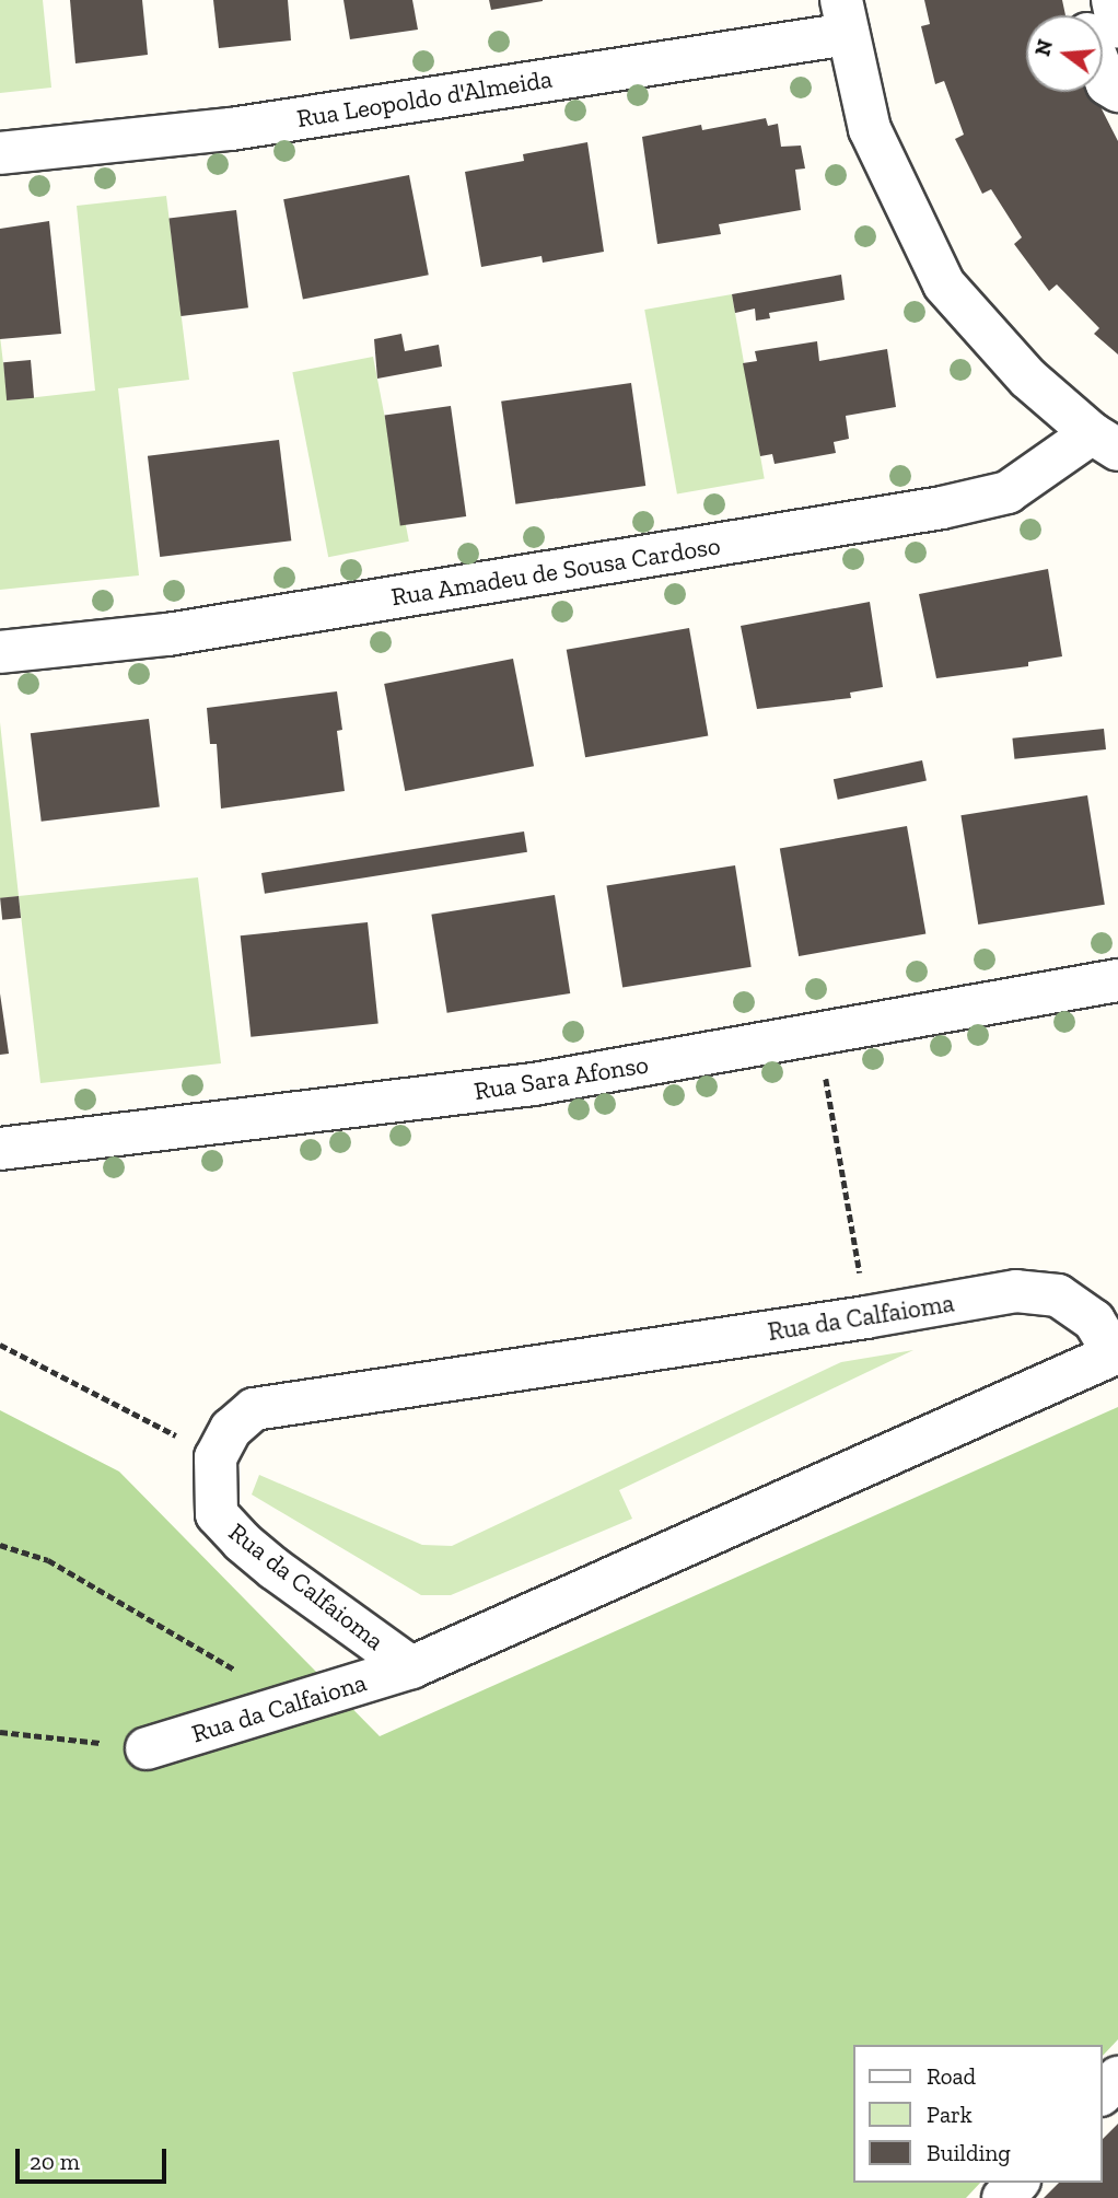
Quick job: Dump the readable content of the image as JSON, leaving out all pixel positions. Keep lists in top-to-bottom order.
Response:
{
  "streets": {
    "street": [
      "Rua Leopoldo d'Almeida",
      "Rua Amadeu de Sousa Cardoso",
      "Rua Sara Afonso",
      "Rua da Calfaioma",
      "Rua da Calfaiona"
    ]
  },
  "crossings": [
    ["Rua da Calfaioma", "Rua da Calfaiona"]
  ],
  "legend": ["Road", "Park", "Building"],
  "scale_bar": "20 m",
  "north": "left"
}
